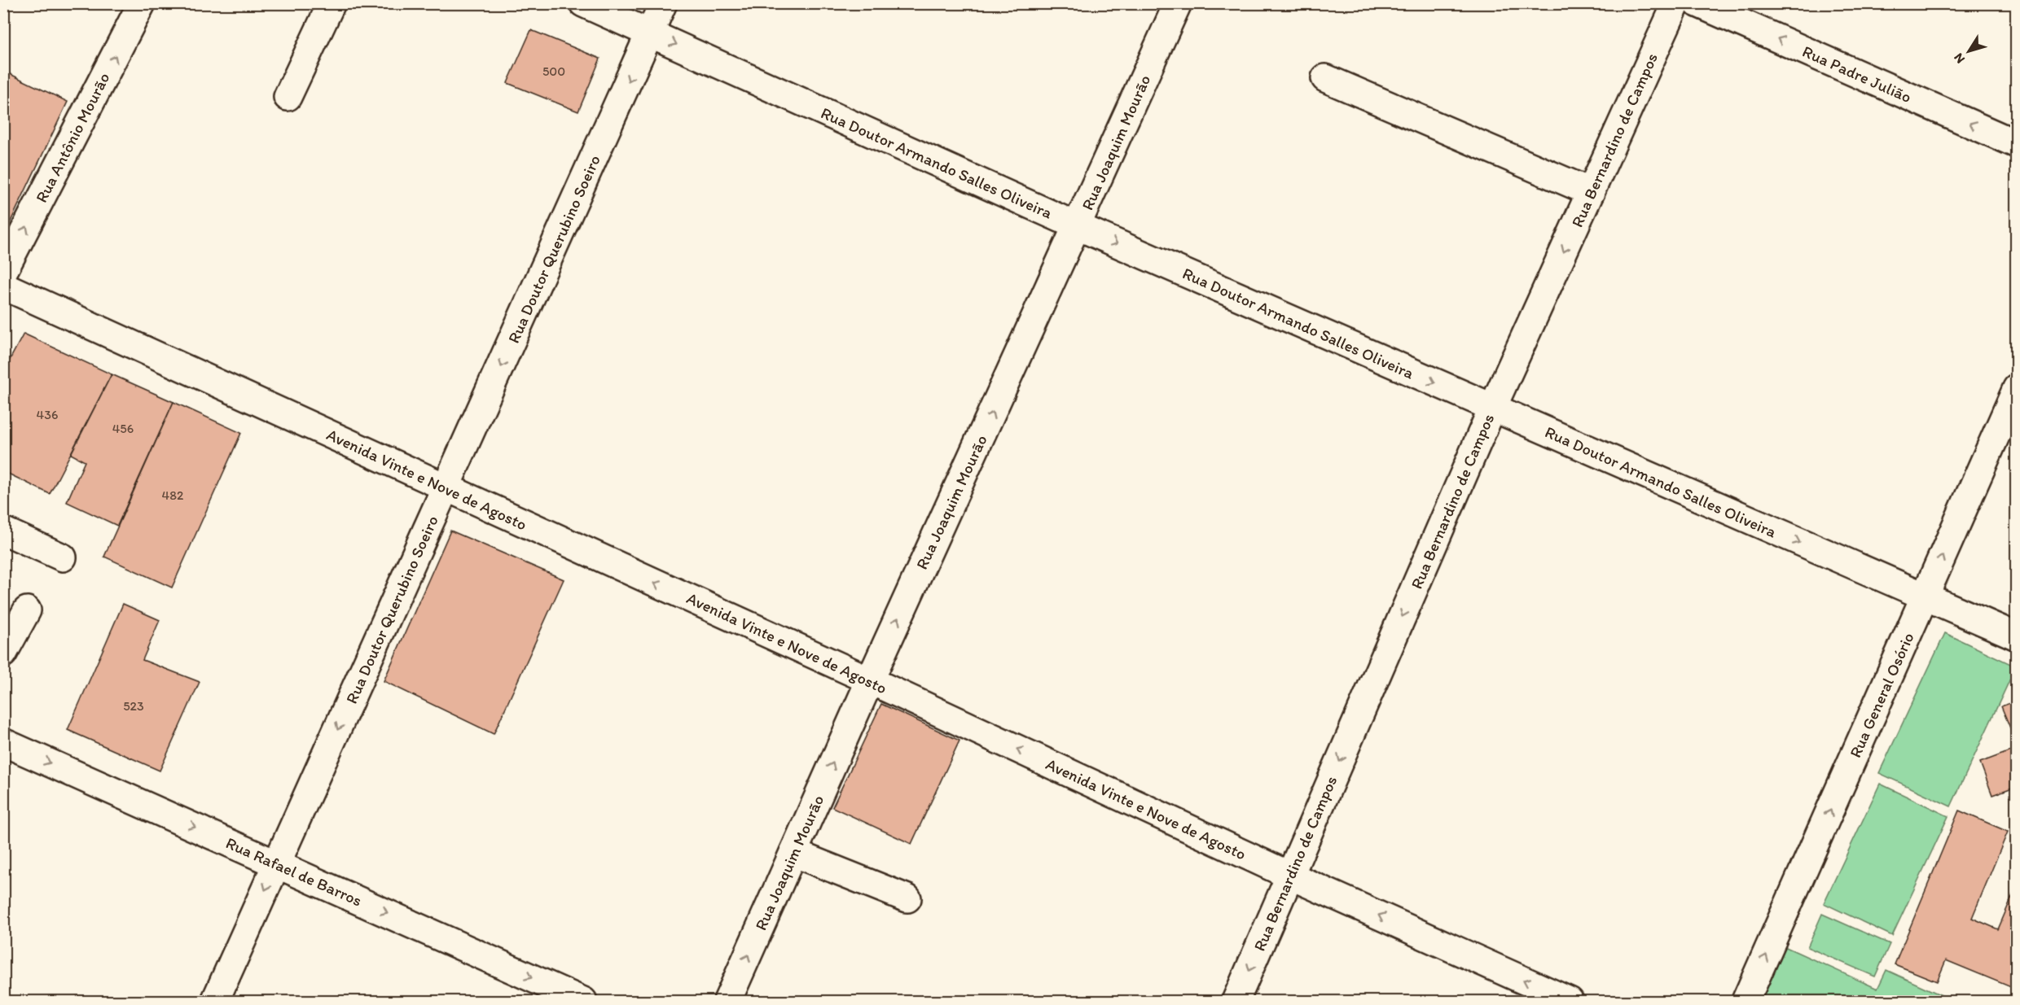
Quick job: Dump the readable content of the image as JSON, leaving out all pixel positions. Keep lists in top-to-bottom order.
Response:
{
  "streets": {
    "street": [
      "Rua Padre Julião",
      "Rua Antônio Mourão",
      "Rua Bernardino de Campos",
      "Rua Joaquim Mourão",
      "Rua Doutor Armando Salles Oliveira",
      "Rua Doutor Querubino Soeiro",
      "Avenida Vinte e Nove de Agosto",
      "Rua General Osório",
      "Rua Rafael de Barros"
    ]
  },
  "crossings": [
    ["Rua Bernardino de Campos", "Rua Doutor Armando Salles Oliveira"],
    ["Rua Bernardino de Campos", "Avenida Vinte e Nove de Agosto"],
    ["Rua Joaquim Mourão", "Rua Doutor Armando Salles Oliveira"],
    ["Rua Joaquim Mourão", "Avenida Vinte e Nove de Agosto"],
    ["Rua Doutor Armando Salles Oliveira", "Rua Doutor Querubino Soeiro"],
    ["Rua Doutor Armando Salles Oliveira", "Rua General Osório"],
    ["Rua Doutor Querubino Soeiro", "Avenida Vinte e Nove de Agosto"],
    ["Rua Doutor Querubino Soeiro", "Rua Rafael de Barros"]
  ],
  "one_way": [
    "Rua Padre Julião",
    "Rua Antônio Mourão",
    "Rua Bernardino de Campos",
    "Rua Joaquim Mourão",
    "Rua Doutor Armando Salles Oliveira",
    "Rua Doutor Querubino Soeiro",
    "Avenida Vinte e Nove de Agosto",
    "Rua General Osório",
    "Rua Rafael de Barros"
  ],
  "house_numbers": [
    "500",
    "436",
    "456",
    "482",
    "523"
  ],
  "north": "bottom left"
}
